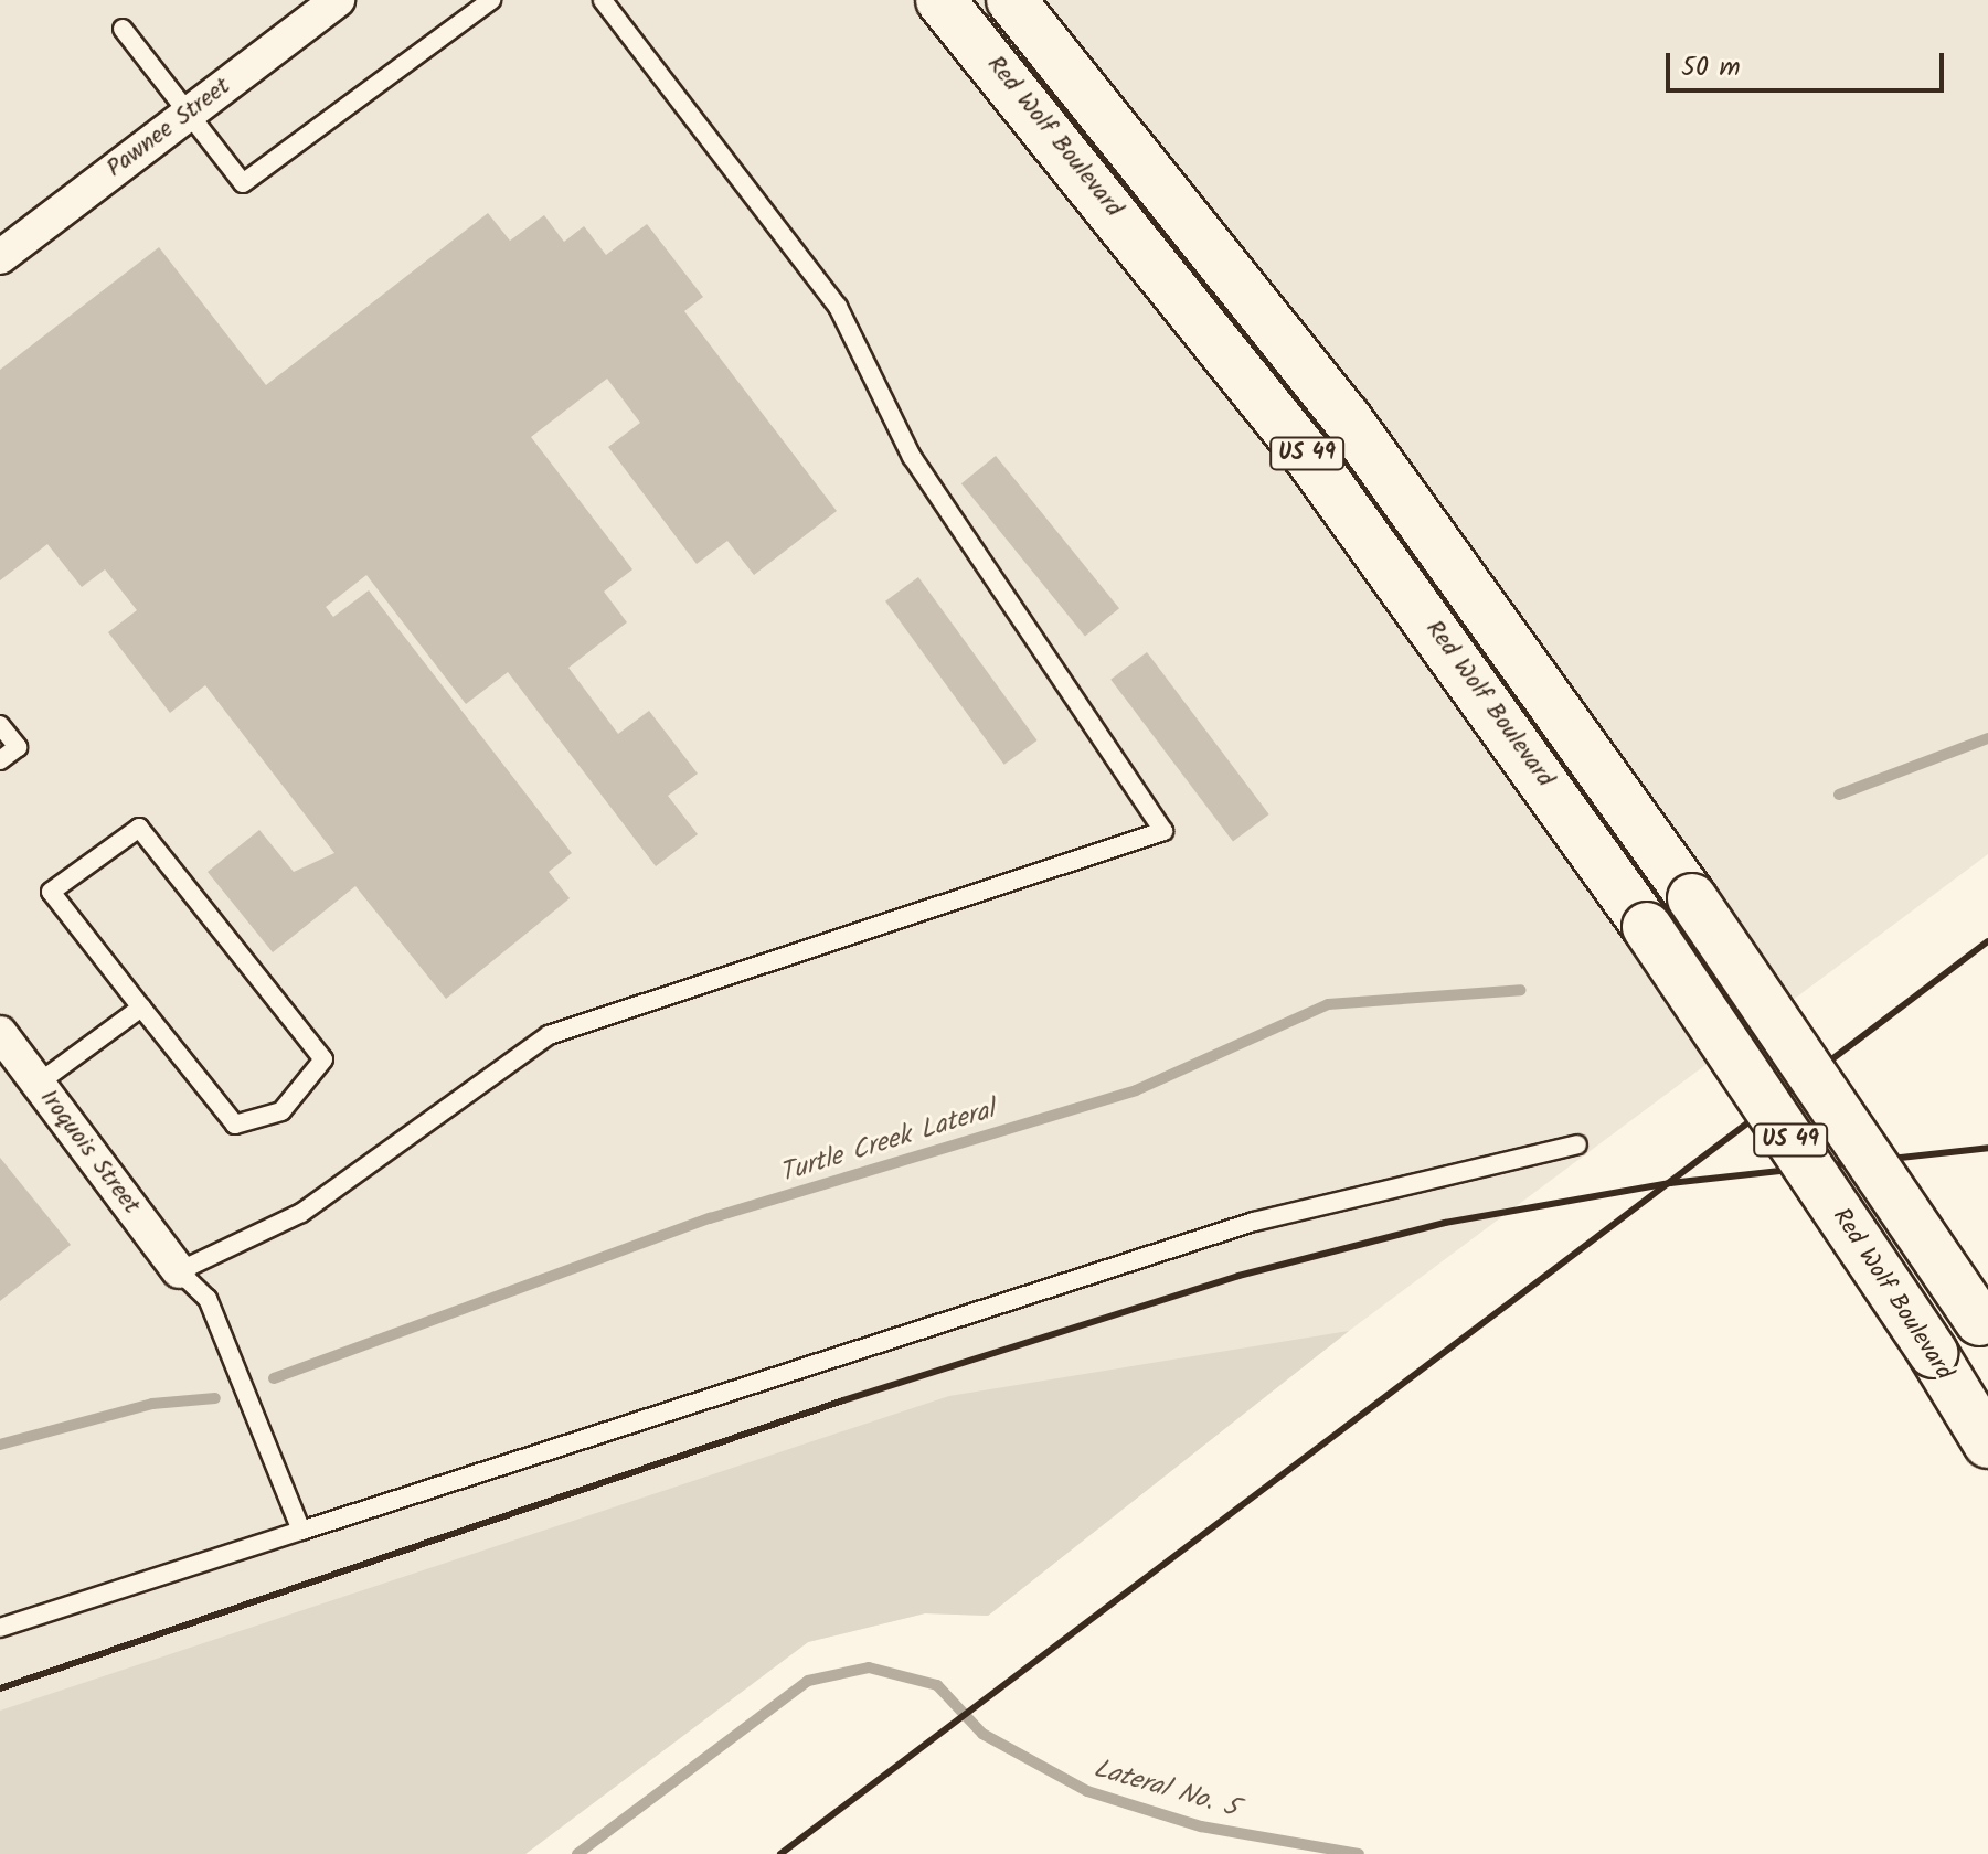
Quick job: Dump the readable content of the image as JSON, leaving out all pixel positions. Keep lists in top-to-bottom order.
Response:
{
  "streets": {
    "highway": ["Red Wolf Boulevard", "US 49"],
    "street": ["Pawnee Street", "Iroquois Street"]
  },
  "water": ["Turtle Creek Lateral", "Lateral No. 5"],
  "scale_bar": "50 m"
}
